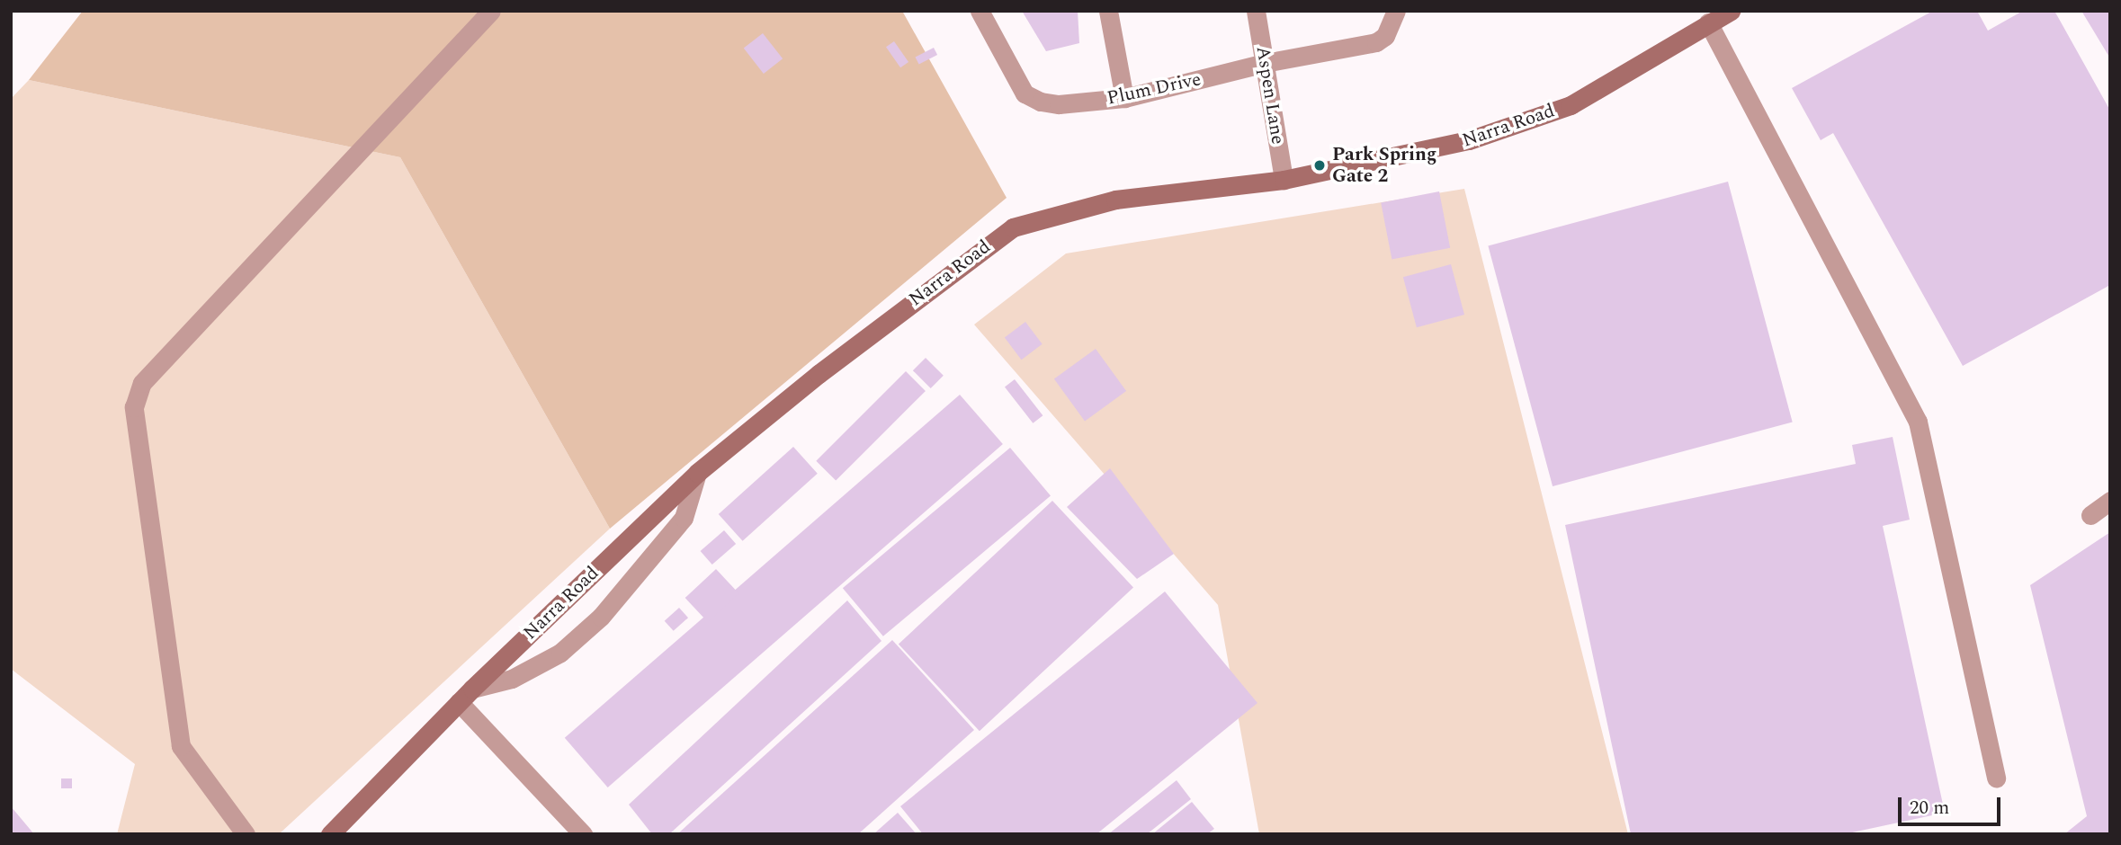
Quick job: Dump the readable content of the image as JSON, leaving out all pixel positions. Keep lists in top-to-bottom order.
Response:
{
  "streets": {
    "street": ["Plum Drive", "Aspen Lane", "Narra Road"]
  },
  "crossings": [
    ["Plum Drive", "Aspen Lane"],
    ["Aspen Lane", "Narra Road"]
  ],
  "places": ["Park Spring Gate 2"],
  "scale_bar": "20 m"
}
